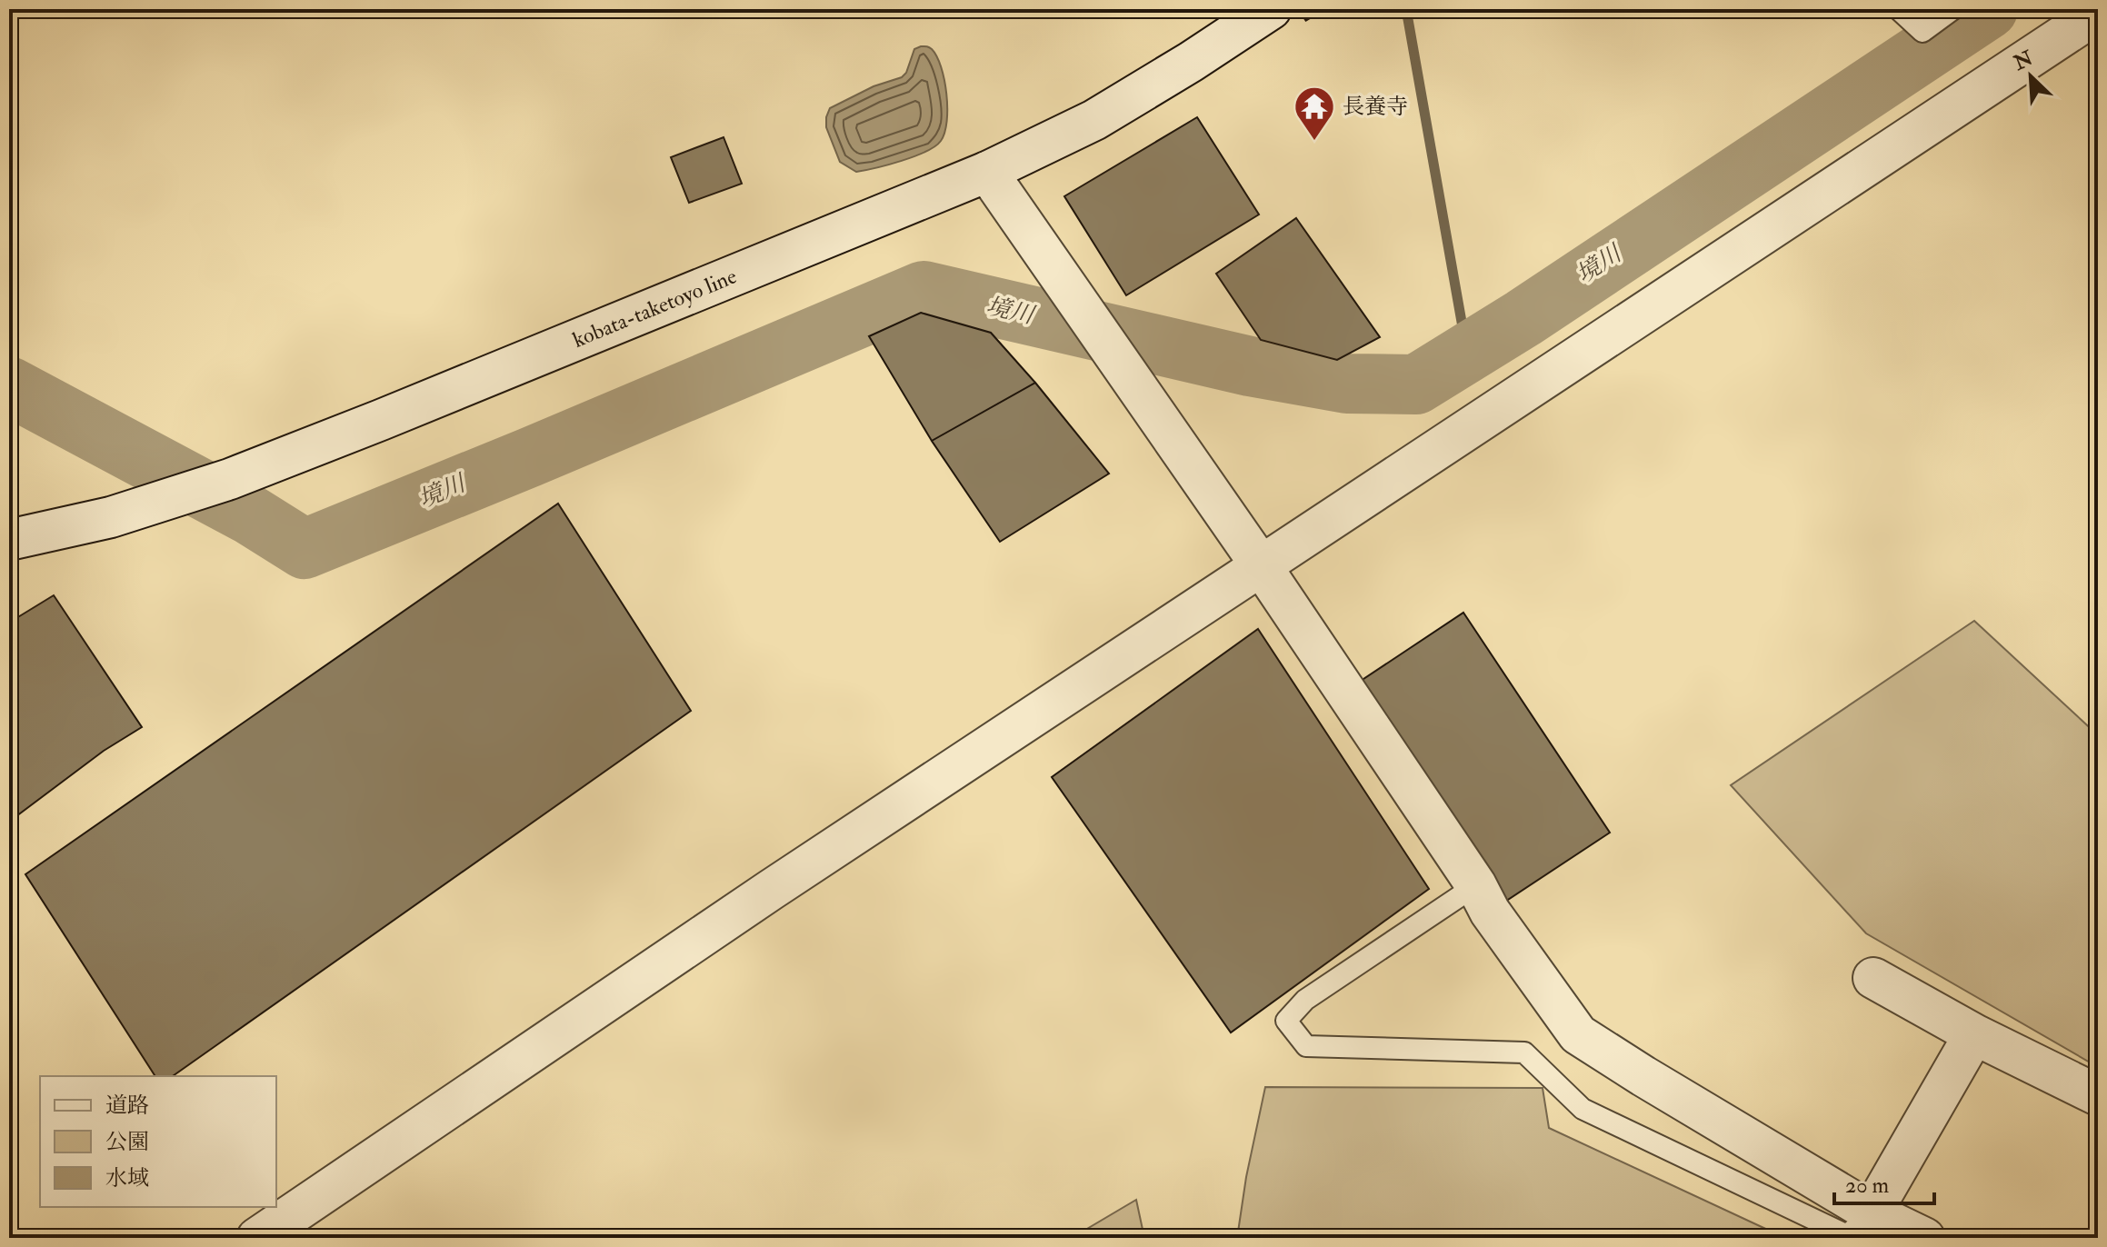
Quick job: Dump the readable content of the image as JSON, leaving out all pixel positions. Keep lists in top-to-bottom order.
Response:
{
  "streets": {
    "street": ["kobata-taketoyo line"]
  },
  "water": ["境川"],
  "places": {
    "temple": ["長養寺"]
  },
  "legend": ["道路", "公園", "水域"],
  "scale_bar": "20 m",
  "north": "top left"
}
